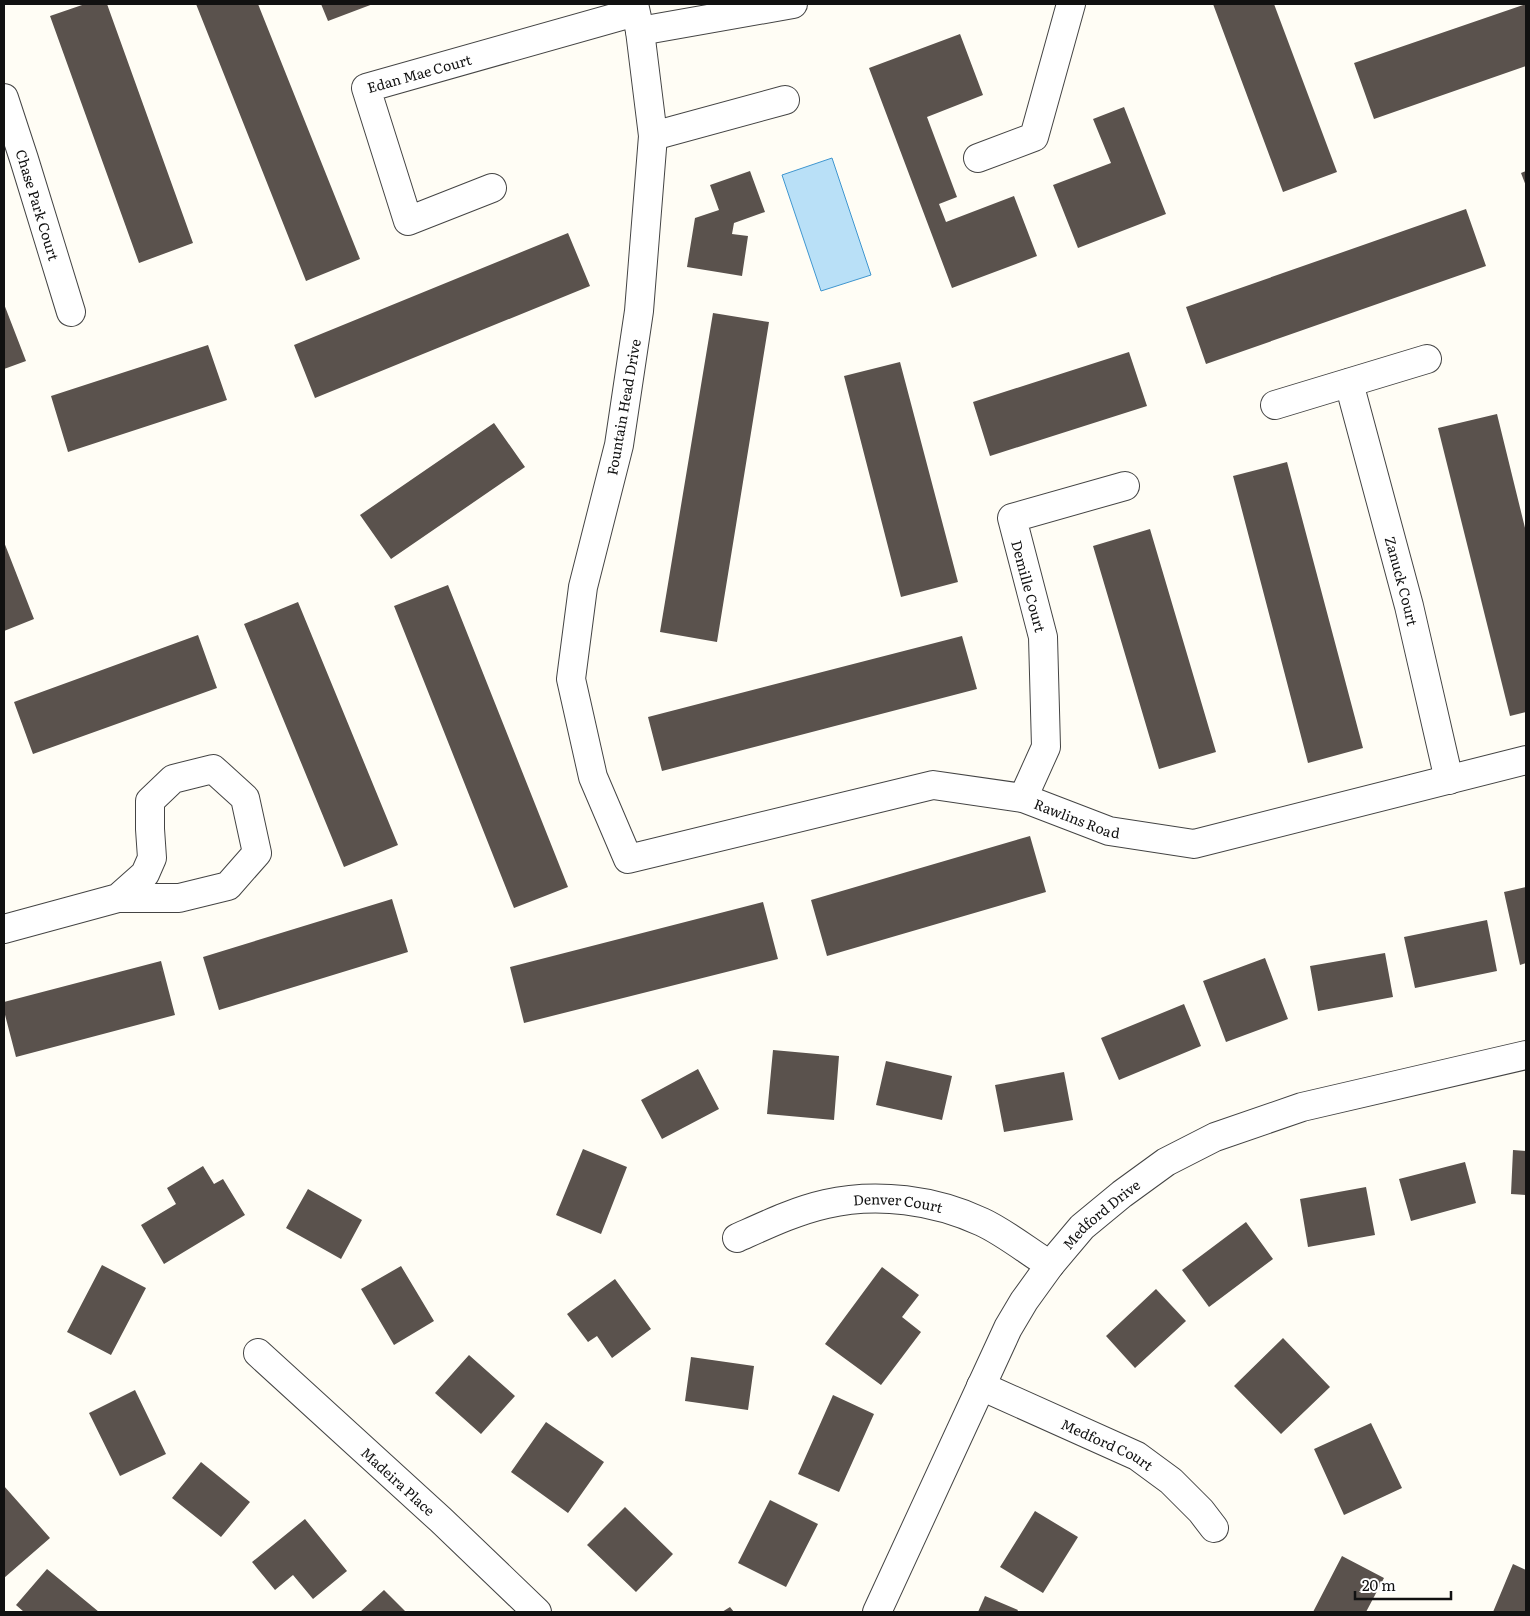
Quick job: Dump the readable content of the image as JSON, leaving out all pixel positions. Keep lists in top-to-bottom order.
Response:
{
  "streets": {
    "street": [
      "Edan Mae Court",
      "Chase Park Court",
      "Fountain Head Drive",
      "Zanuck Court",
      "Demille Court",
      "Rawlins Road",
      "Denver Court",
      "Medford Drive",
      "Medford Court",
      "Madeira Place"
    ]
  },
  "crossings": [
    ["Edan Mae Court", "Fountain Head Drive"],
    ["Fountain Head Drive", "Rawlins Road"],
    ["Zanuck Court", "Rawlins Road"],
    ["Demille Court", "Rawlins Road"],
    ["Denver Court", "Medford Drive"],
    ["Medford Drive", "Medford Court"]
  ],
  "scale_bar": "20 m"
}
